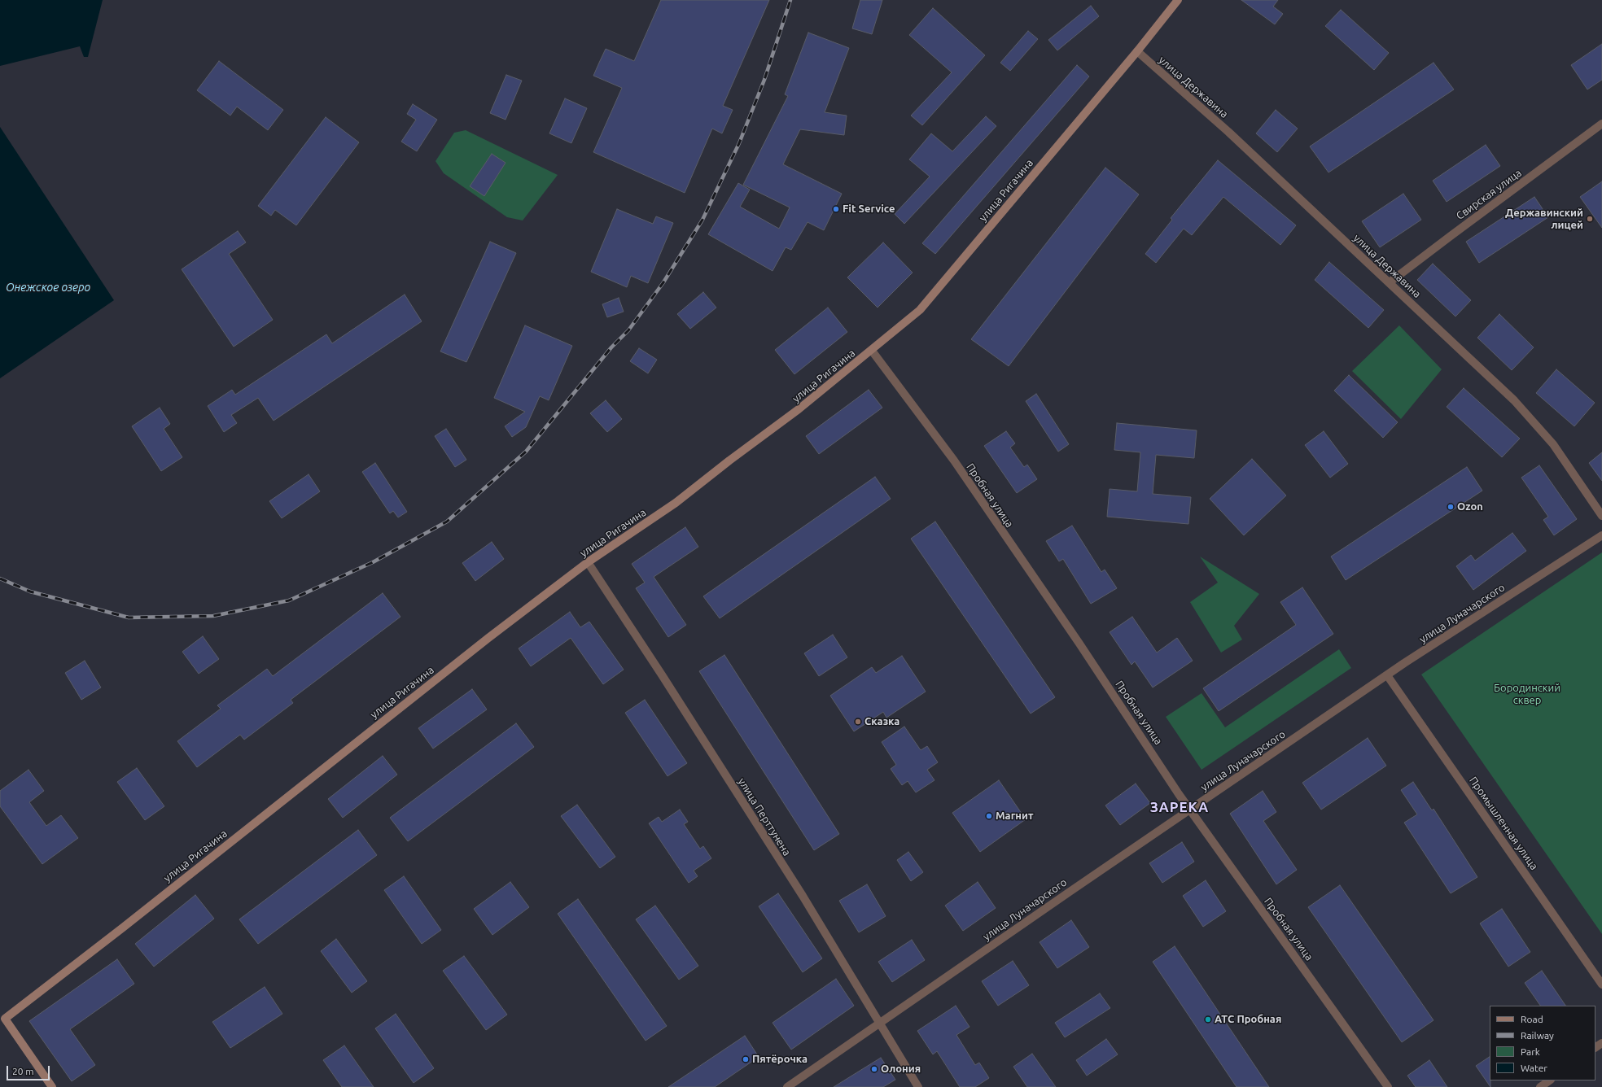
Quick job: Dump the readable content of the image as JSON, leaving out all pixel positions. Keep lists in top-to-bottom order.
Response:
{
  "streets": {
    "main road": ["улица Ригачина"],
    "street": [
      "улица Державина",
      "Свирская улица",
      "Пробная улица",
      "улица Луначарского",
      "улица Перттунена",
      "Промышленная улица"
    ]
  },
  "crossings": [
    ["улица Державина", "улица Ригачина"],
    ["улица Державина", "Свирская улица"],
    ["улица Ригачина", "Пробная улица"],
    ["улица Ригачина", "улица Перттунена"],
    ["Пробная улица", "улица Луначарского"],
    ["улица Луначарского", "улица Перттунена"],
    ["улица Луначарского", "Промышленная улица"]
  ],
  "districts": ["ЗАРЕКА"],
  "water": ["Онежское озеро"],
  "parks": ["Бородинский сквер"],
  "places": [
    "Fit Service",
    "Державинский лицей",
    "Ozon",
    "Сказка",
    "Магнит",
    "АТС Пробная",
    "Пятёрочка",
    "Олония"
  ],
  "legend": [
    "Road",
    "Railway",
    "Park",
    "Water"
  ],
  "scale_bar": "20 m"
}
